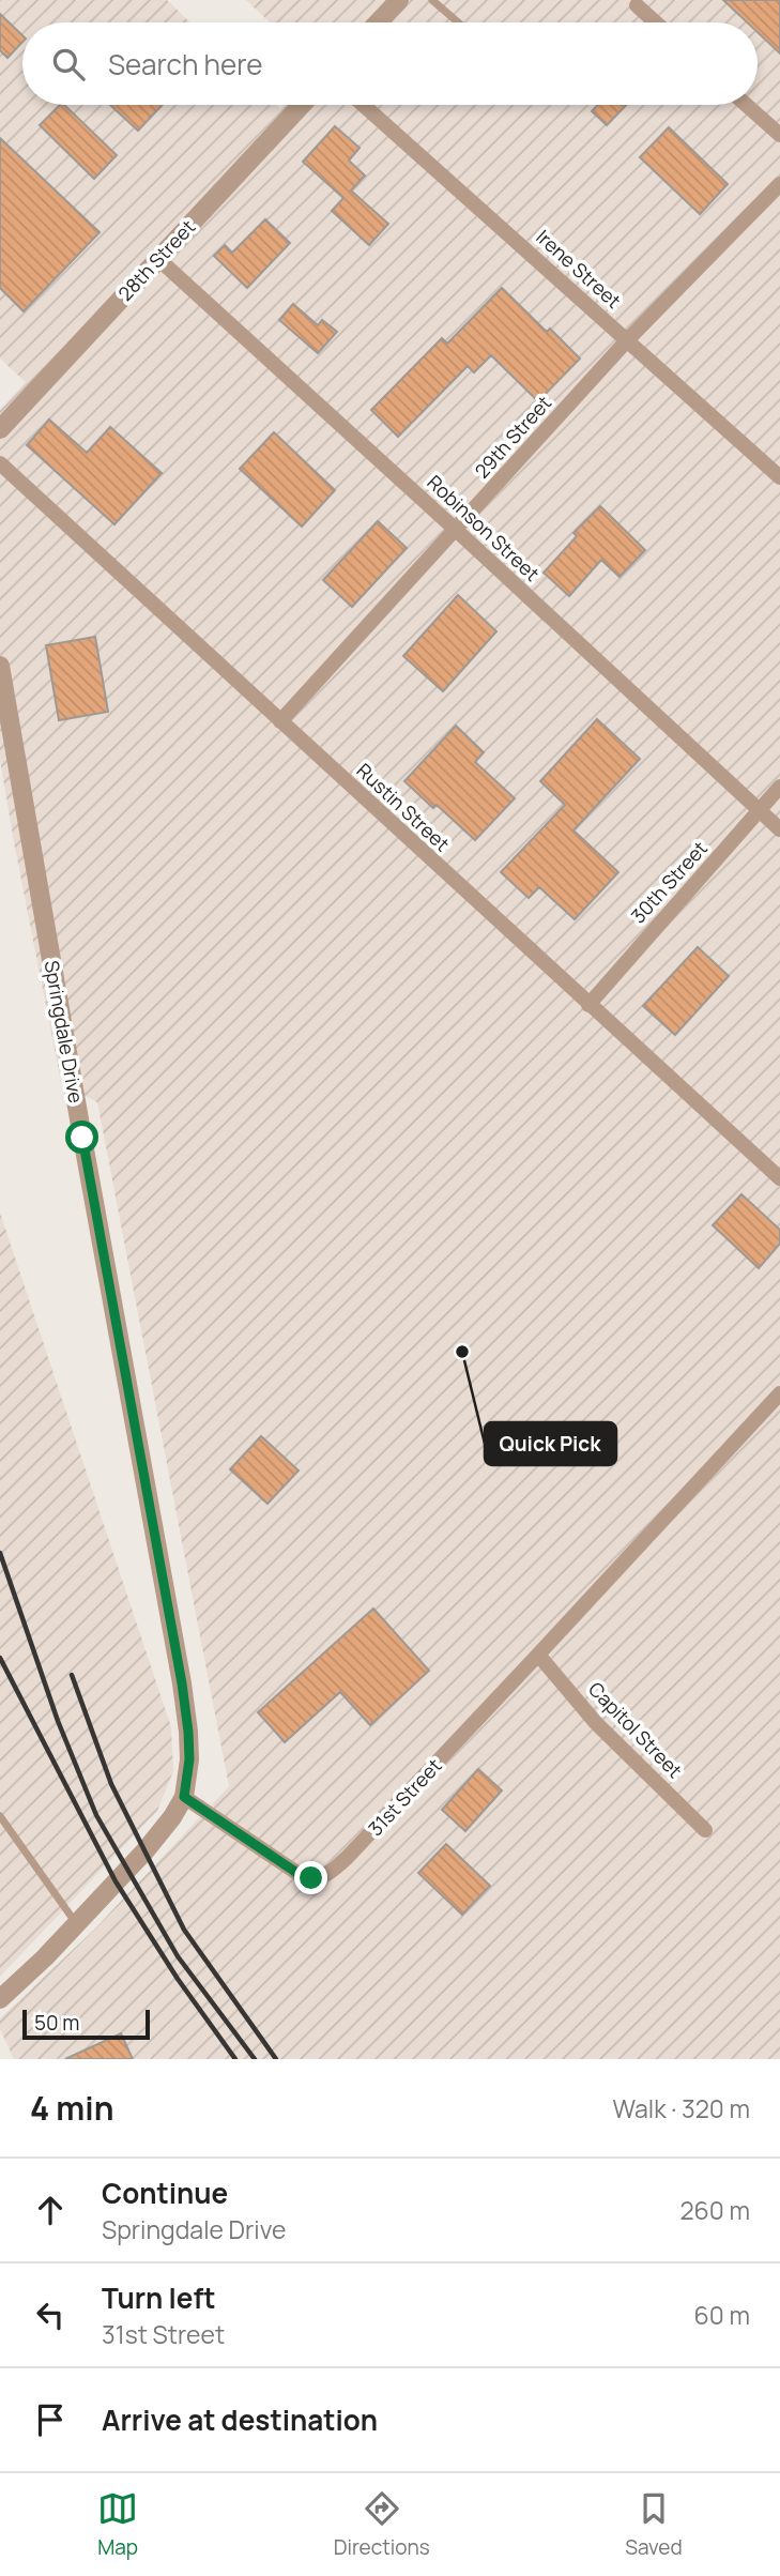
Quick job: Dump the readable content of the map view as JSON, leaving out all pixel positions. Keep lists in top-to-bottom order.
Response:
{
  "streets": {
    "street": [
      "28th Street",
      "Irene Street",
      "29th Street",
      "Robinson Street",
      "Rustin Street",
      "30th Street",
      "Springdale Drive",
      "Capitol Street",
      "31st Street"
    ]
  },
  "crossings": [
    ["28th Street", "Robinson Street"],
    ["Irene Street", "29th Street"],
    ["29th Street", "Robinson Street"],
    ["29th Street", "Rustin Street"],
    ["Robinson Street", "30th Street"],
    ["Rustin Street", "30th Street"],
    ["Springdale Drive", "31st Street"],
    ["Capitol Street", "31st Street"]
  ],
  "places": ["Quick Pick"],
  "scale_bar": "50 m",
  "page": {
    "search": "Search here",
    "scale": "50 m",
    "heading": ["4 min", "Walk · 320 m"],
    "list": [
      ["Continue", "Springdale Drive", "260 m"],
      ["Turn left", "31st Street", "60 m"],
      "Arrive at destination"
    ],
    "nav": ["Map", "Directions", "Saved"]
  }
}
